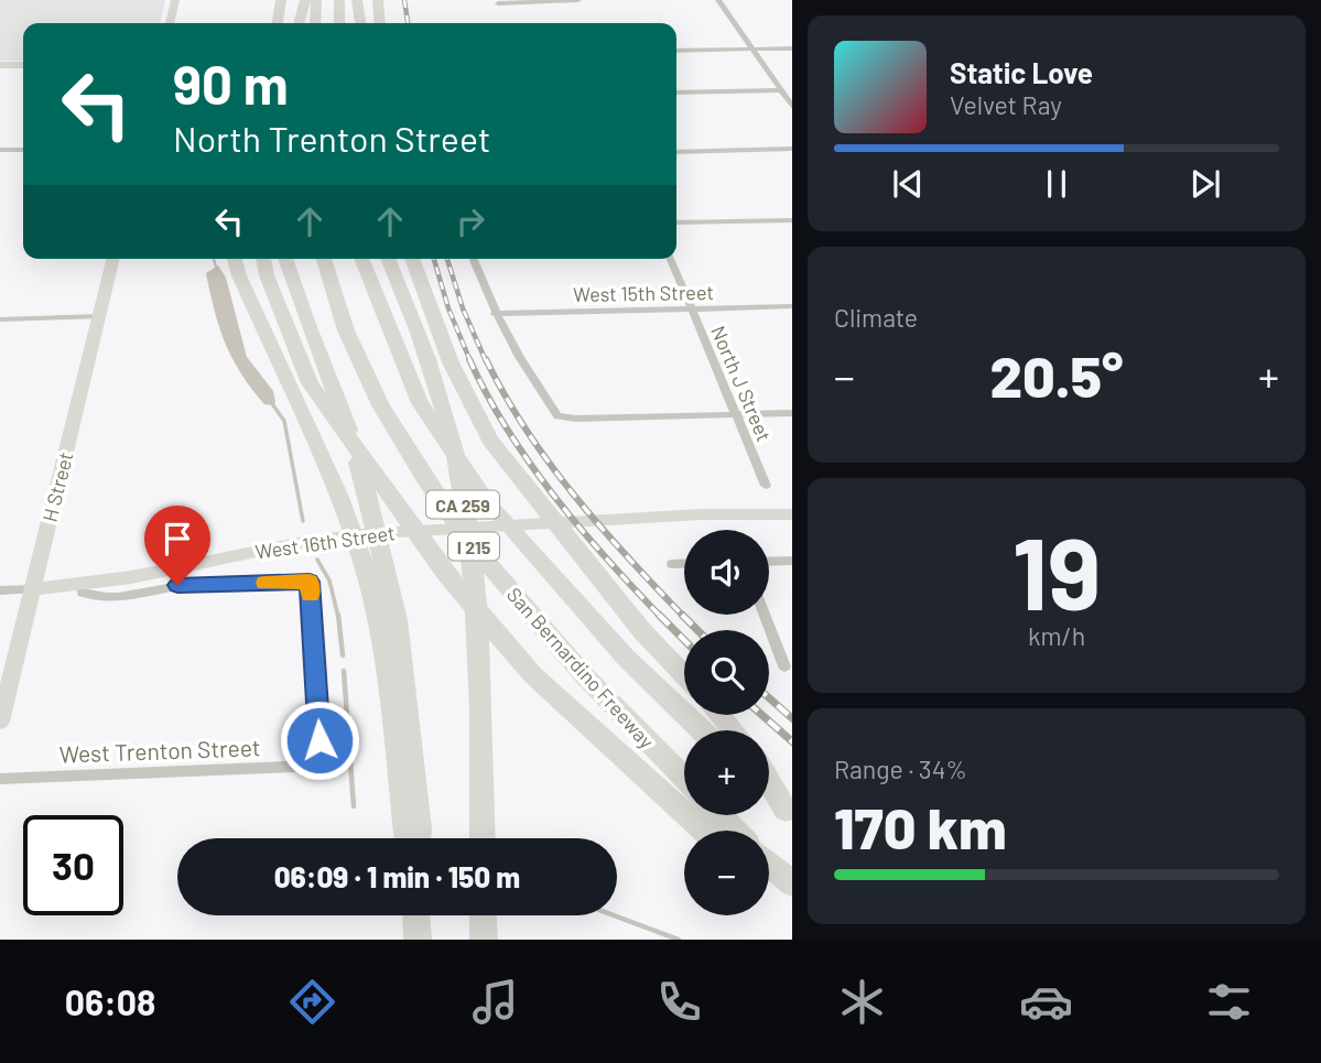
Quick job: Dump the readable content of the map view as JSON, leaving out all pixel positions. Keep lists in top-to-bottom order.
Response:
{
  "streets": {
    "highway": ["CA 259", "I 215", "San Bernardino Freeway"],
    "street": [
      "West 15th Street",
      "North J Street",
      "H Street",
      "West 16th Street",
      "West Trenton Street"
    ]
  },
  "crossings": [
    ["West 15th Street", "North J Street"],
    ["H Street", "West 16th Street"],
    ["West 16th Street", "West Trenton Street"]
  ],
  "page": {
    "turn": ["90 m", "North Trenton Street"],
    "song": ["Static Love", "Velvet Ray"],
    "tile": [
      "Climate",
      ["19", "km/h"],
      ["Range · 34%", "170 km"]
    ],
    "heat": ["−", "20.5°", "+"],
    "map_buttons": ["+", "−"],
    "limit": "30",
    "trip": "06:09 · 1 min · 150 m",
    "tabs": "06:08"
  }
}
